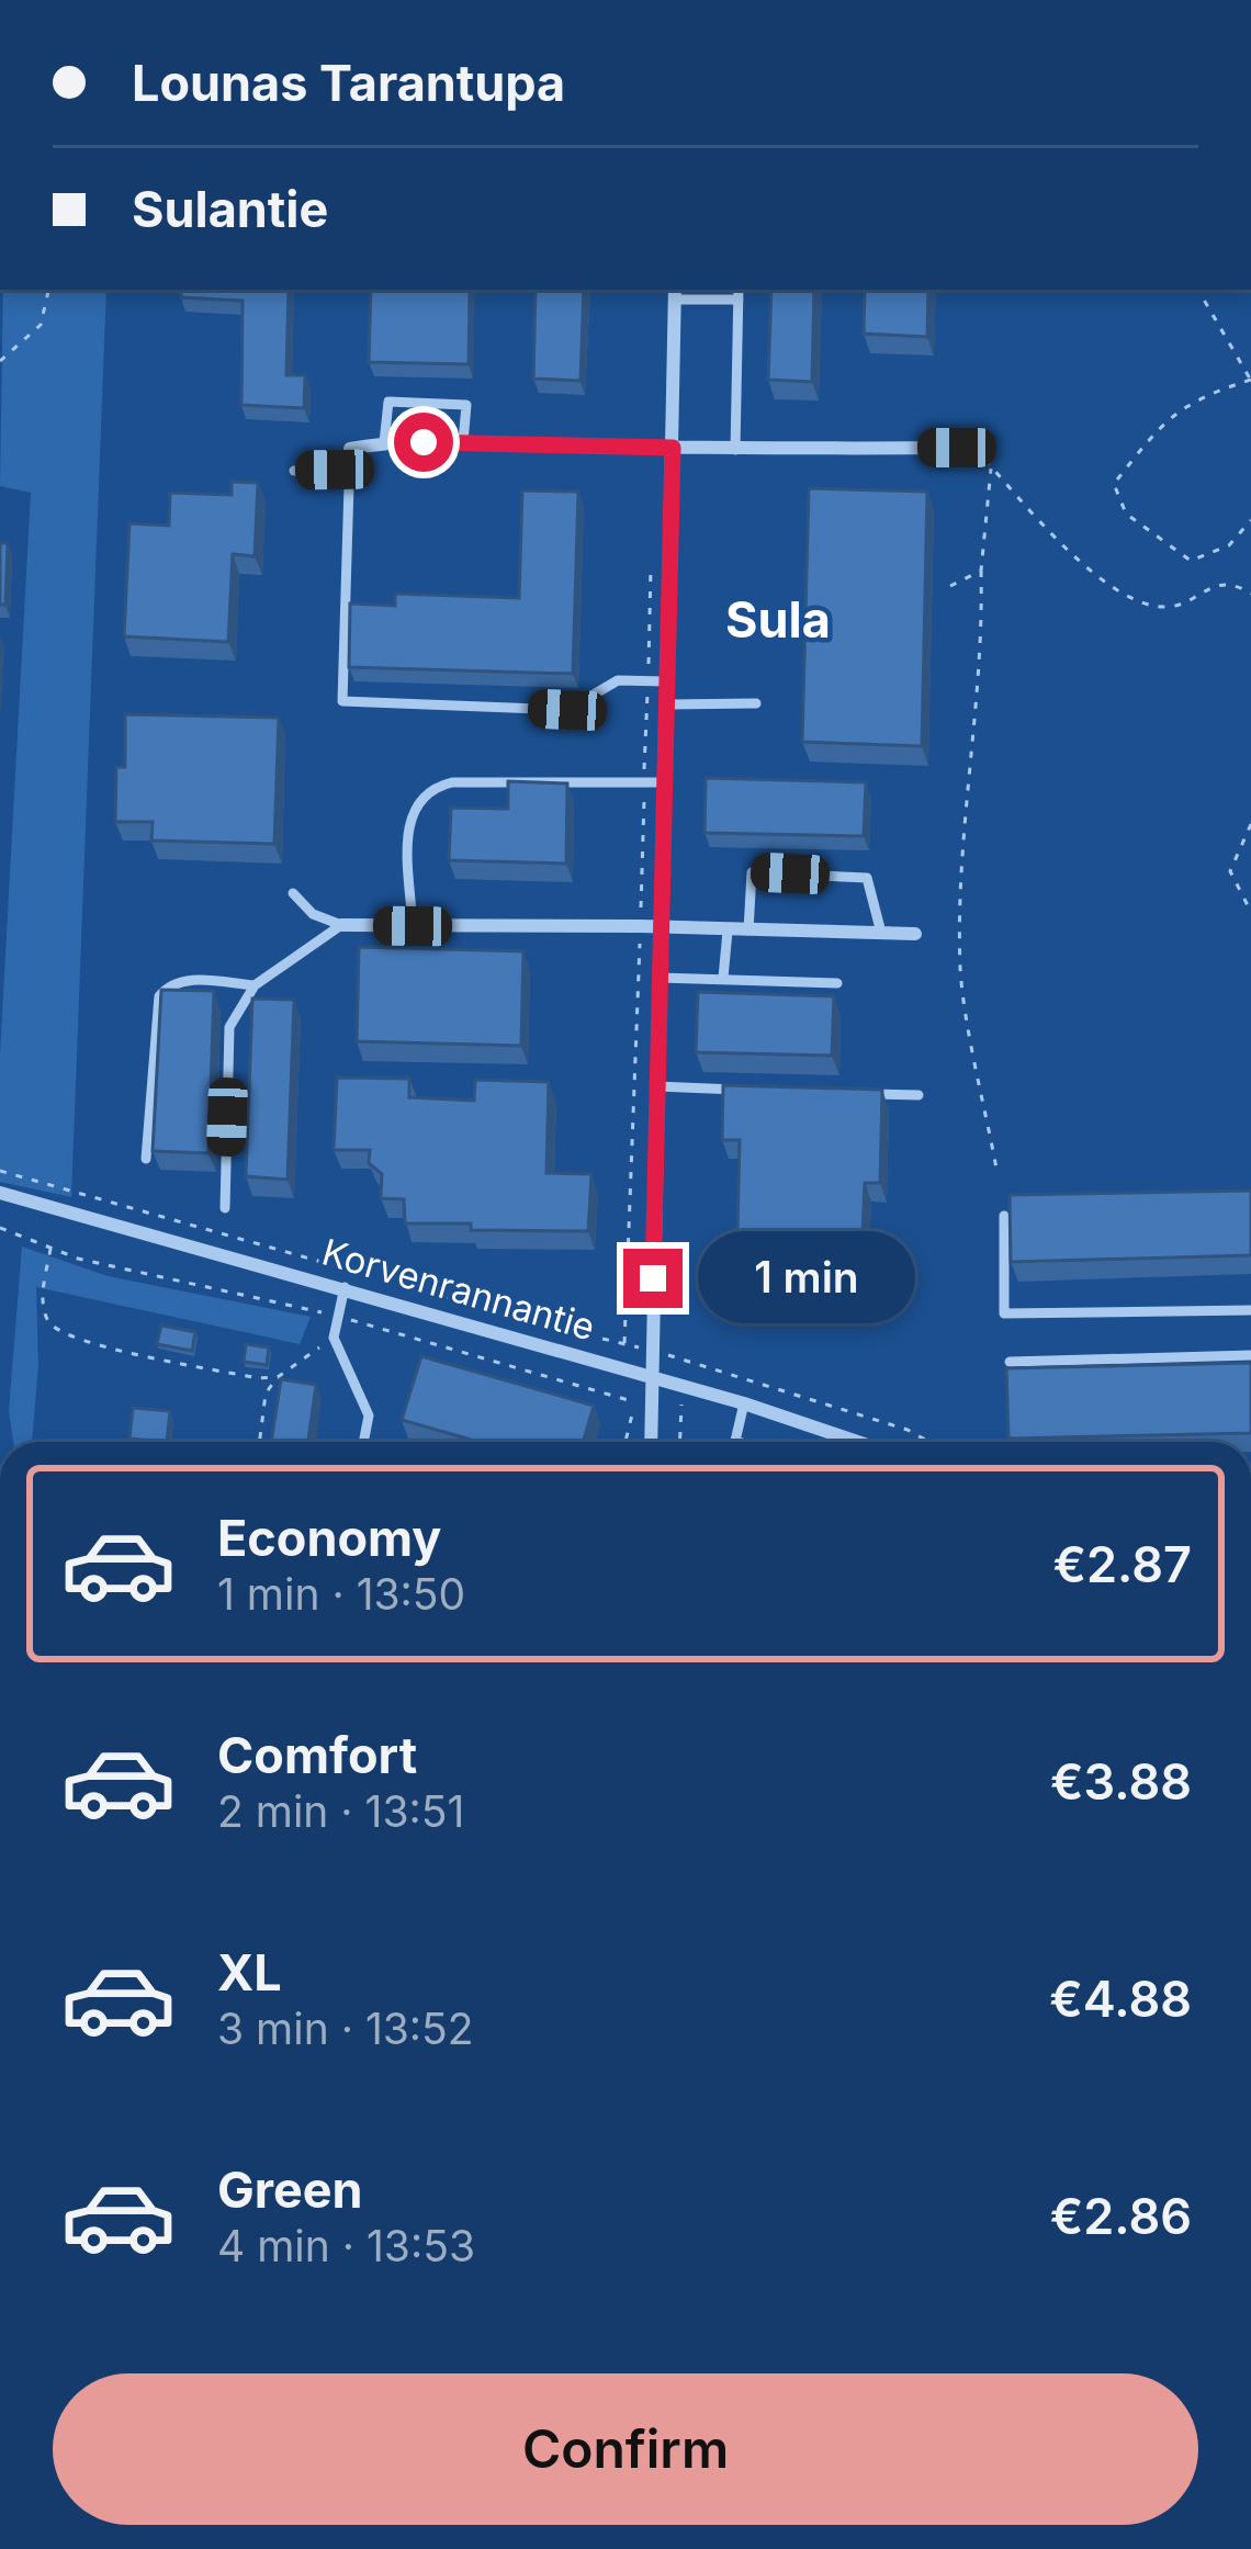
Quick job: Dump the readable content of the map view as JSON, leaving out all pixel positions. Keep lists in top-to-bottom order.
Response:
{
  "streets": {
    "street": ["Korvenrannantie"]
  },
  "districts": ["Sula"],
  "page": {
    "banner": ["Lounas Tarantupa", "Sulantie"],
    "bubble": "1 min",
    "list": [
      {
        "name": "Economy",
        "note": "1 min · 13:50",
        "value": "€2.87"
      },
      {
        "name": "Comfort",
        "note": "2 min · 13:51",
        "value": "€3.88"
      },
      {
        "name": "XL",
        "note": "3 min · 13:52",
        "value": "€4.88"
      },
      {
        "name": "Green",
        "note": "4 min · 13:53",
        "value": "€2.86"
      }
    ],
    "buttons": "Confirm"
  }
}
